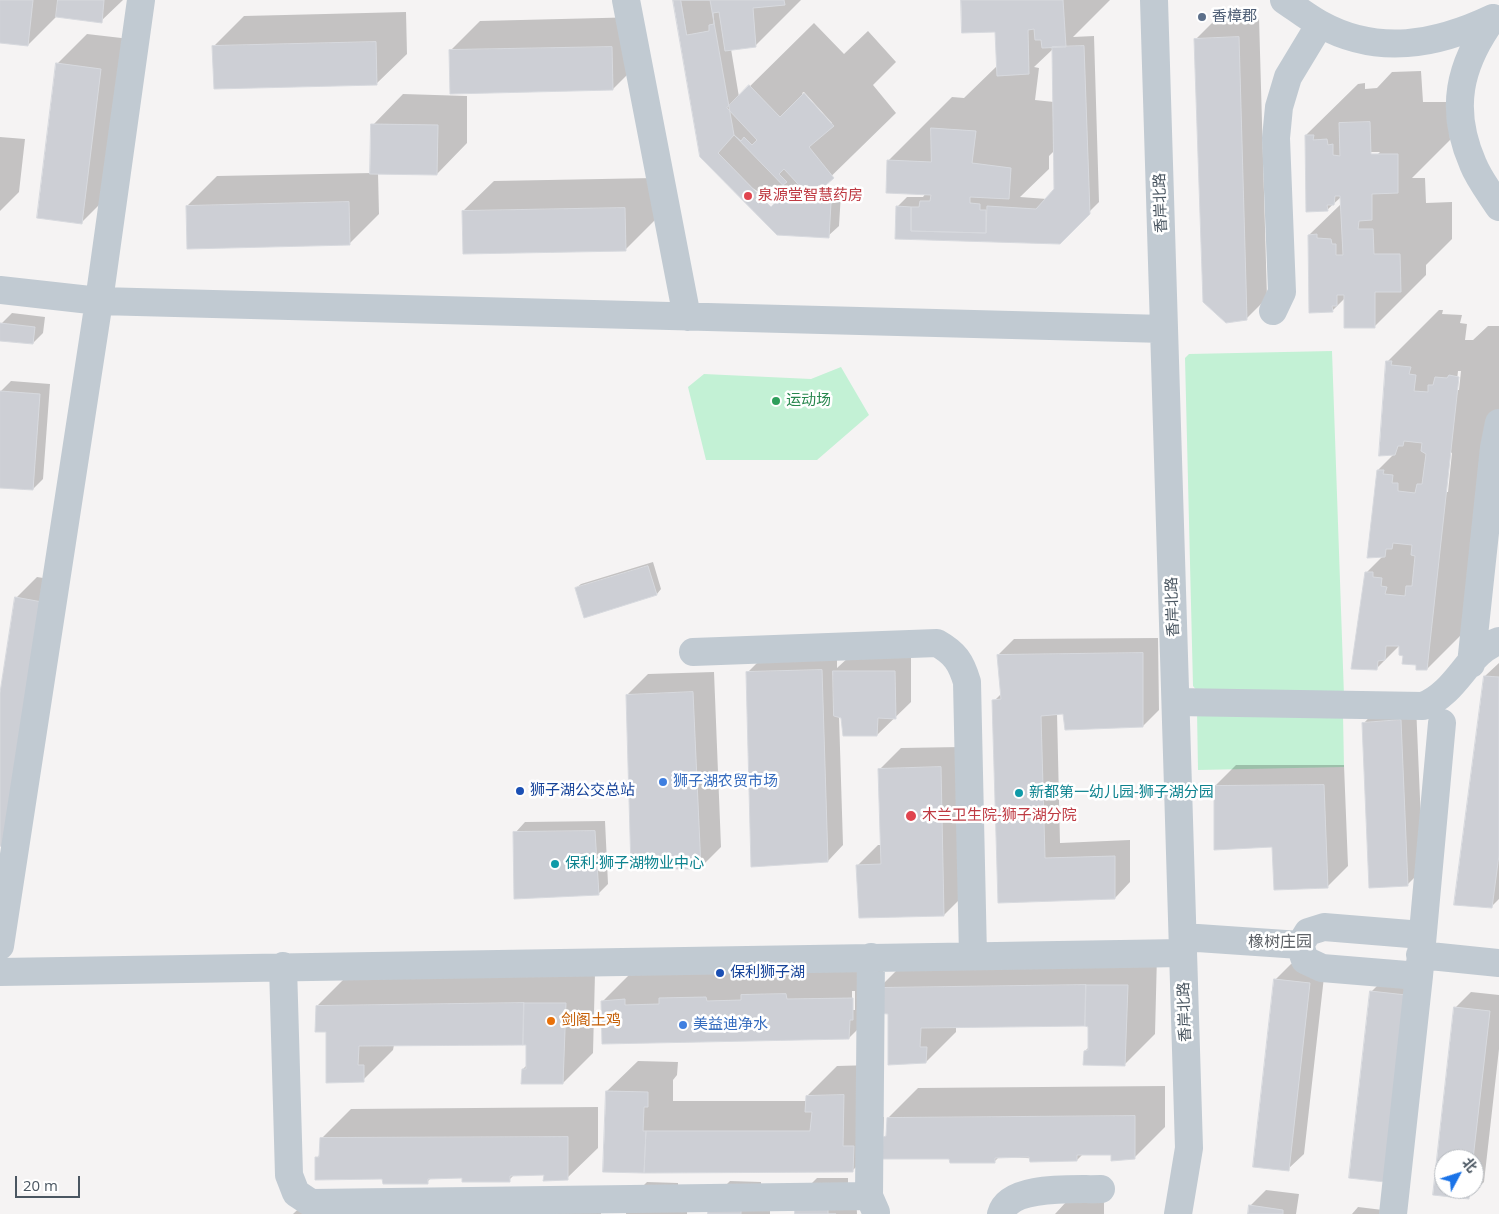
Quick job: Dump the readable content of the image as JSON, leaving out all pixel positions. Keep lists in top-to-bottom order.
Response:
{
  "streets": {
    "street": ["香岸北路"]
  },
  "districts": ["橡树庄园"],
  "places": [
    "香樟郡",
    "泉源堂智慧药房",
    "运动场",
    "狮子湖农贸市场",
    "狮子湖公交总站",
    "新都第一幼儿园-狮子湖分园",
    "木兰卫生院-狮子湖分院",
    "保利·狮子湖物业中心",
    "保利狮子湖",
    "剑阁土鸡",
    "美益迪净水"
  ],
  "scale_bar": "20 m",
  "north": "top right"
}
